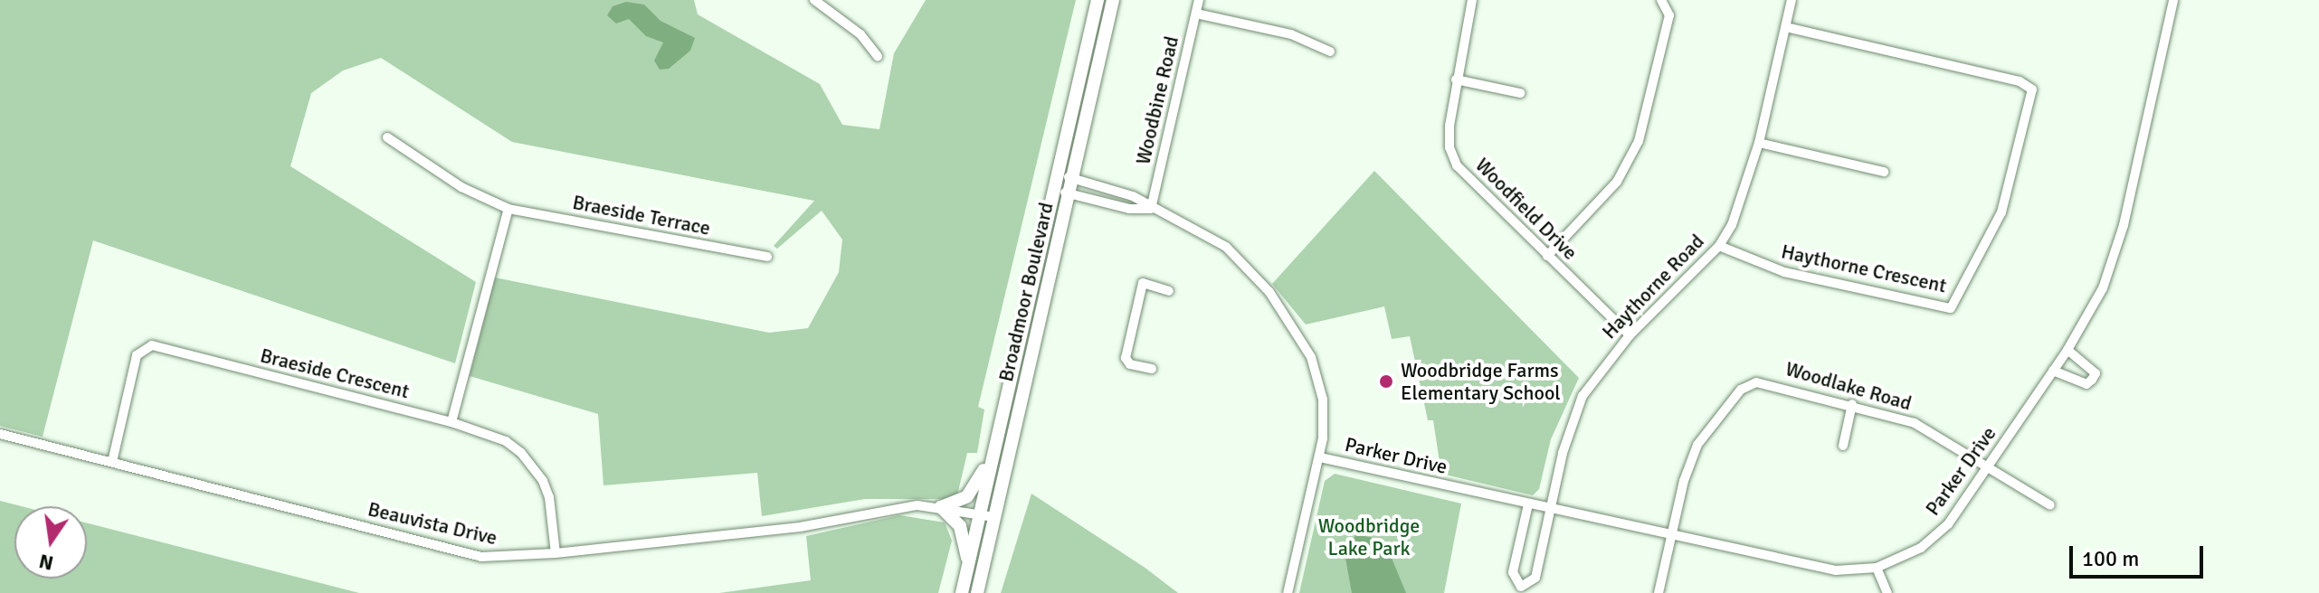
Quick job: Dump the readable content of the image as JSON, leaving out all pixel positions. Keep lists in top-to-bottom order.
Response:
{
  "streets": {
    "main road": ["Broadmoor Boulevard"],
    "street": [
      "Woodbine Road",
      "Woodfield Drive",
      "Braeside Terrace",
      "Haythorne Crescent",
      "Haythorne Road",
      "Braeside Crescent",
      "Woodlake Road",
      "Parker Drive",
      "Beauvista Drive"
    ]
  },
  "crossings": [
    ["Woodfield Drive", "Haythorne Road"],
    ["Haythorne Crescent", "Haythorne Road"],
    ["Haythorne Road", "Parker Drive"],
    ["Broadmoor Boulevard", "Beauvista Drive"],
    ["Braeside Crescent", "Beauvista Drive"],
    ["Woodlake Road", "Parker Drive"]
  ],
  "parks": ["Woodbridge Lake Park"],
  "places": ["Woodbridge Farms Elementary School"],
  "scale_bar": "100 m",
  "north": "bottom"
}
